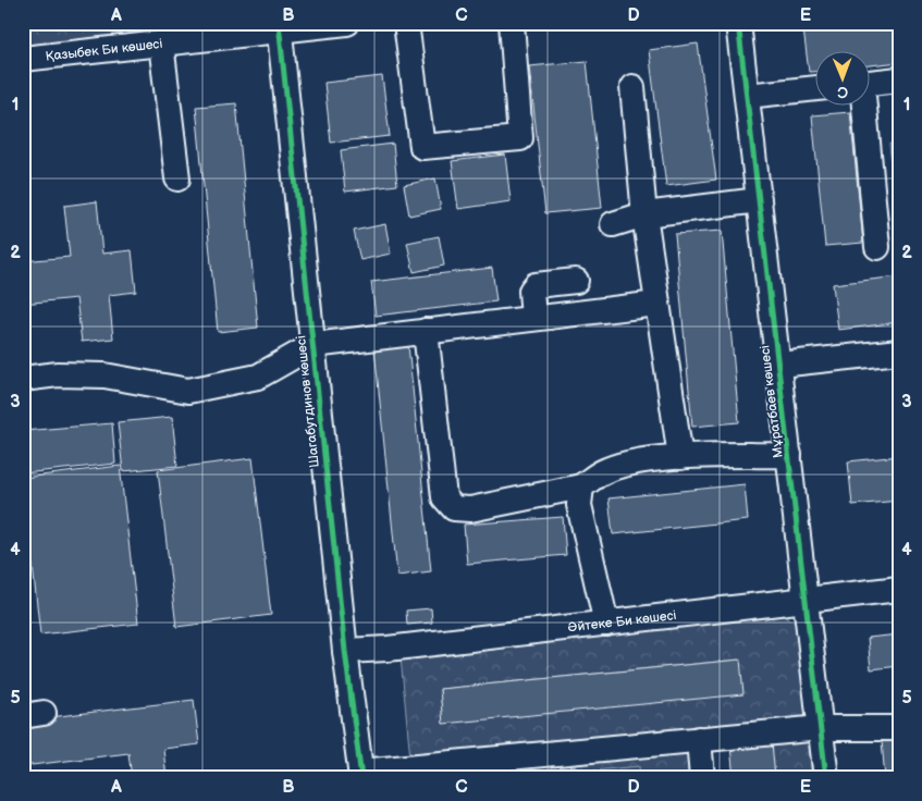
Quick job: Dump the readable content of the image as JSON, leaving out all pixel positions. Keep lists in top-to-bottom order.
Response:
{
  "streets": {
    "street": [
      "Қазыбек Би көшесі",
      "Шагабутдинов көшесі",
      "Мұратбаев көшесі",
      "Әйтеке Би көшесі"
    ]
  },
  "crossings": [
    ["Қазыбек Би көшесі", "Шагабутдинов көшесі"],
    ["Шагабутдинов көшесі", "Әйтеке Би көшесі"],
    ["Мұратбаев көшесі", "Әйтеке Би көшесі"]
  ],
  "north": "bottom",
  "grid": {
    "columns": [
      "A",
      "B",
      "C",
      "D",
      "E"
    ],
    "rows": [
      "1",
      "2",
      "3",
      "4",
      "5"
    ]
  }
}
